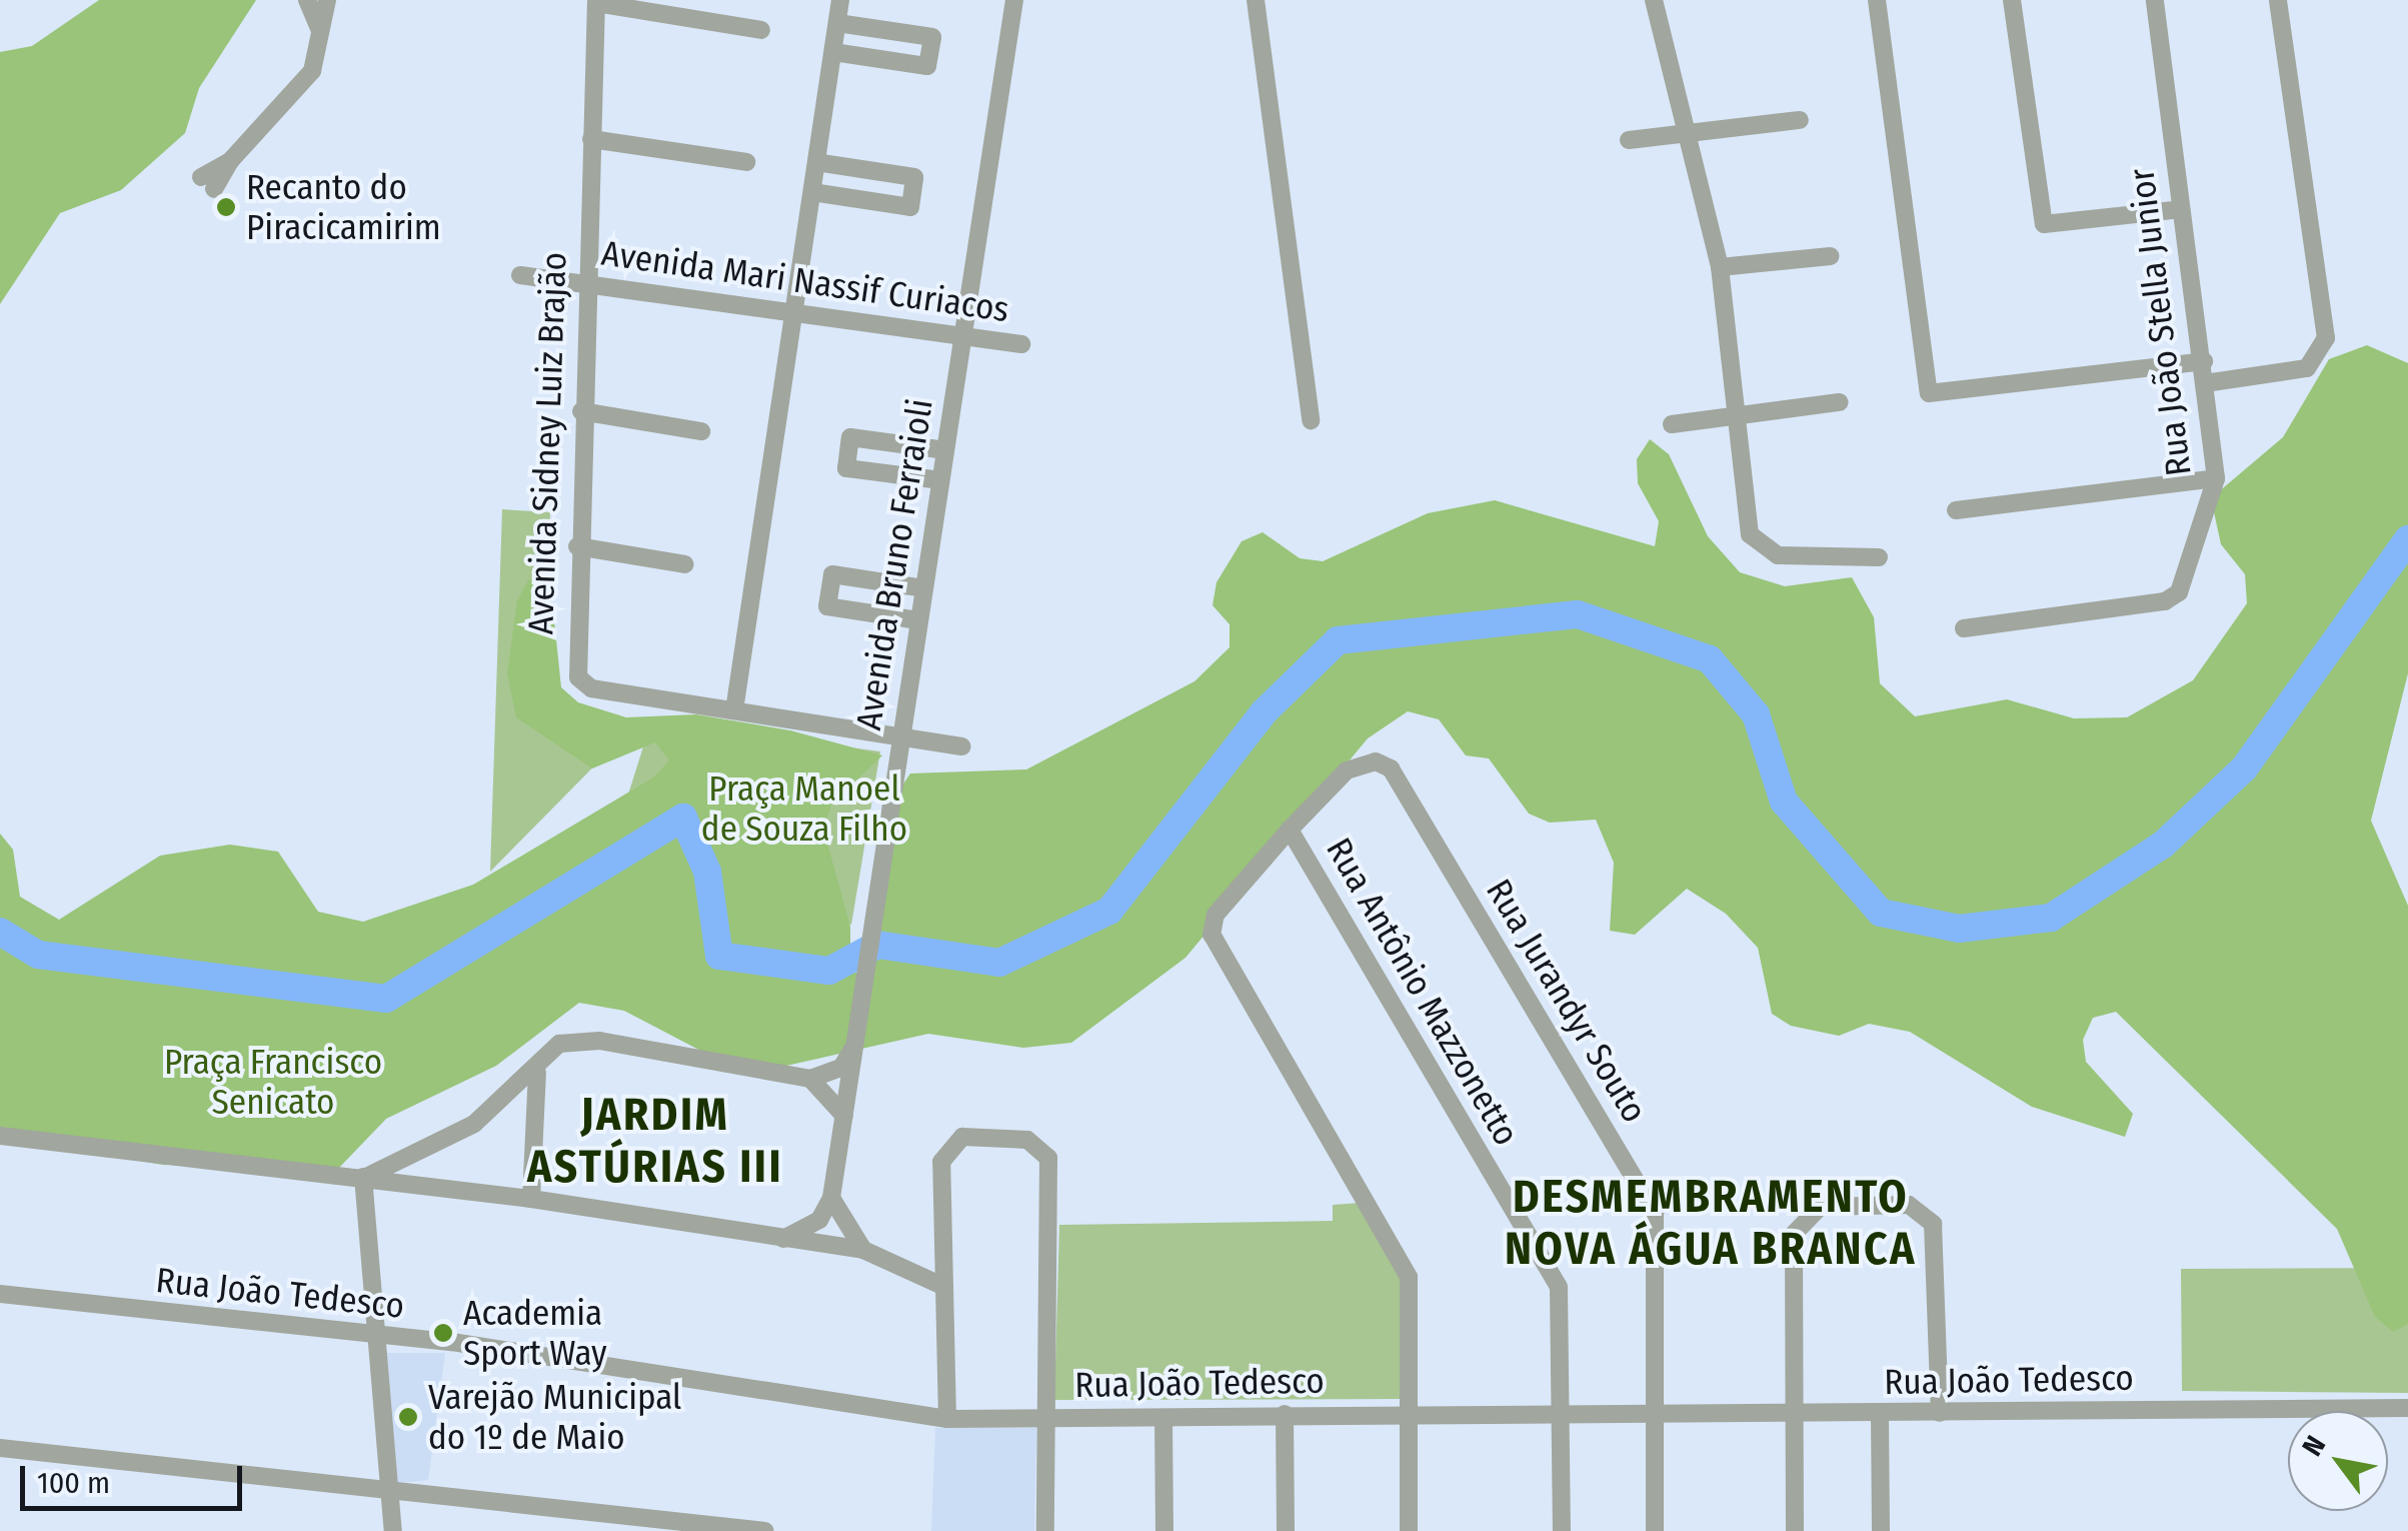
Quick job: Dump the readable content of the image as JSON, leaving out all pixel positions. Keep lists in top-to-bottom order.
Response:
{
  "streets": {
    "street": [
      "Avenida Mari Nassif Curiacos",
      "Rua João Stella Junior",
      "Avenida Sidney Luiz Brajão",
      "Avenida Bruno Ferraioli",
      "Rua Antônio Mazzonetto",
      "Rua Jurandyr Souto",
      "Rua João Tedesco"
    ]
  },
  "crossings": [
    ["Avenida Mari Nassif Curiacos", "Avenida Sidney Luiz Brajão"],
    ["Avenida Mari Nassif Curiacos", "Avenida Bruno Ferraioli"],
    ["Avenida Sidney Luiz Brajão", "Avenida Bruno Ferraioli"],
    ["Rua Antônio Mazzonetto", "Rua Jurandyr Souto"],
    ["Rua Antônio Mazzonetto", "Rua João Tedesco"],
    ["Rua Jurandyr Souto", "Rua João Tedesco"]
  ],
  "districts": ["JARDIM ASTÚRIAS III", "DESMEMBRAMENTO NOVA ÁGUA BRANCA"],
  "parks": ["Praça Manoel de Souza Filho", "Praça Francisco Senicato"],
  "places": ["Recanto do Piracicamirim", "Academia Sport Way", "Varejão Municipal do 1º de Maio"],
  "scale_bar": "100 m",
  "north": "top left"
}
